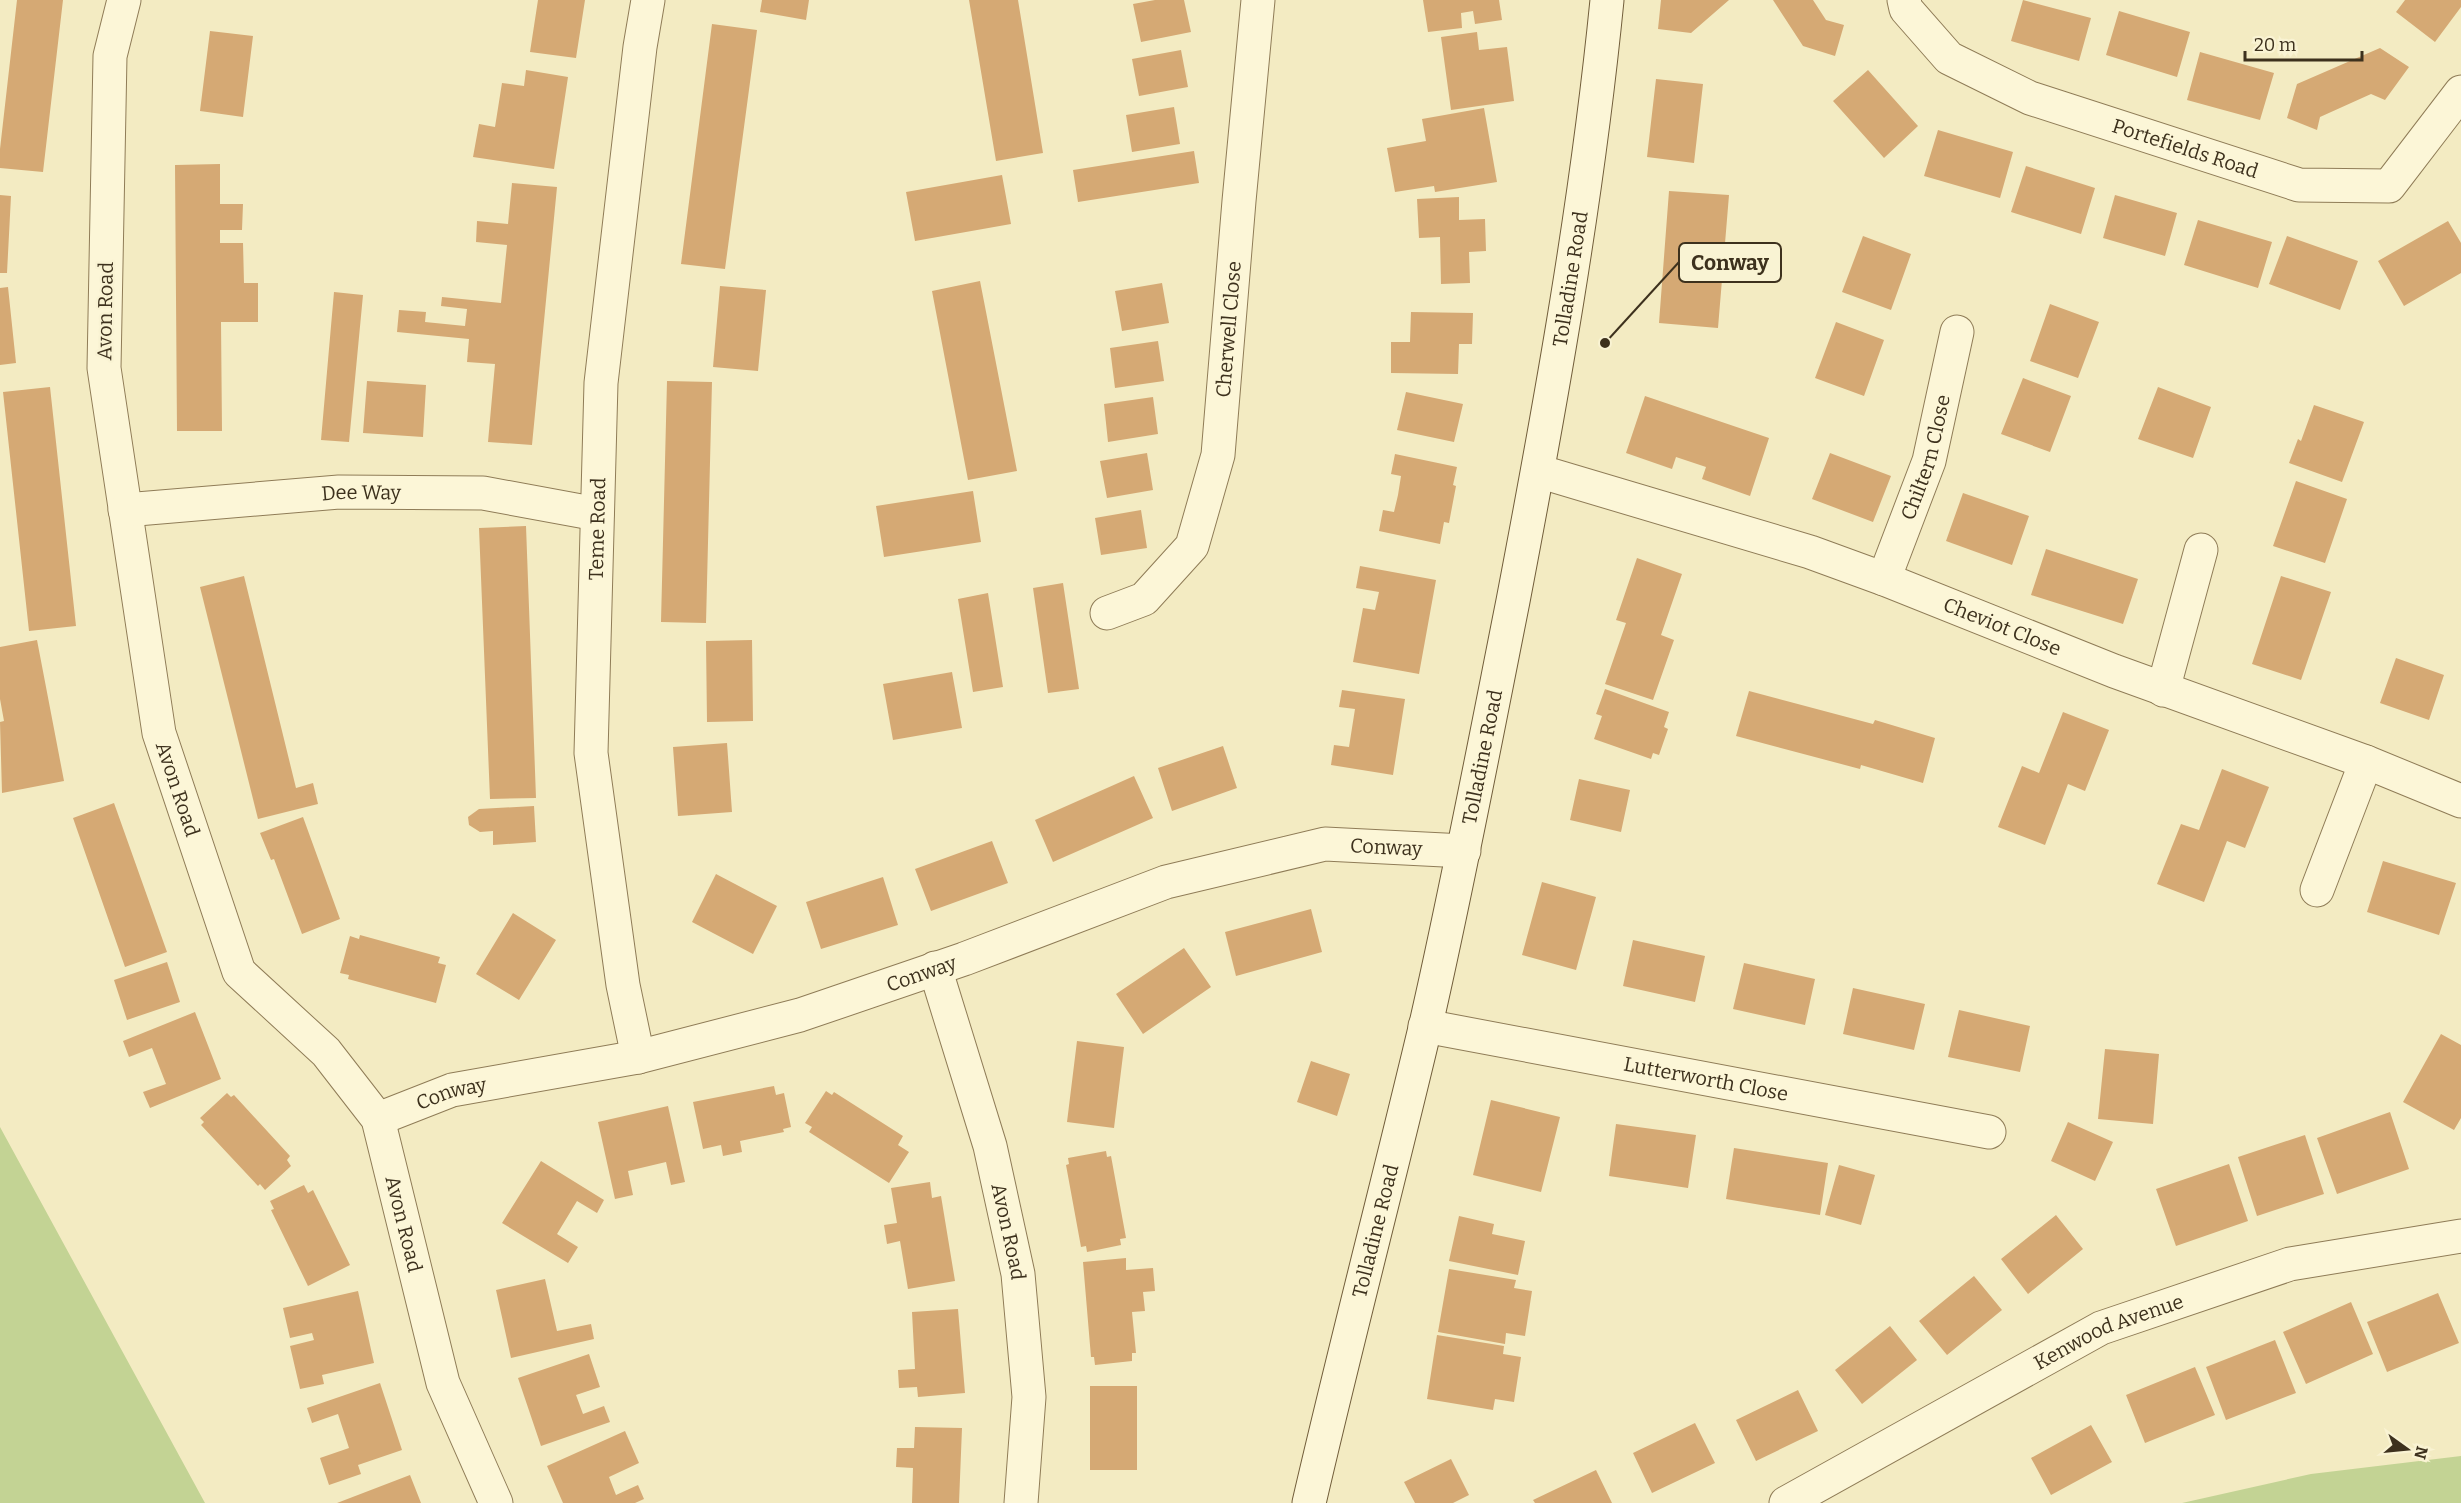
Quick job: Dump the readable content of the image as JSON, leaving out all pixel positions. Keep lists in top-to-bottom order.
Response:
{
  "streets": {
    "street": [
      "Portefields Road",
      "Tolladine Road",
      "Avon Road",
      "Cherwell Close",
      "Chiltern Close",
      "Dee Way",
      "Teme Road",
      "Cheviot Close",
      "Conway",
      "Lutterworth Close",
      "Kenwood Avenue"
    ]
  },
  "crossings": [
    ["Tolladine Road", "Cheviot Close"],
    ["Tolladine Road", "Conway"],
    ["Tolladine Road", "Lutterworth Close"],
    ["Avon Road", "Dee Way"],
    ["Avon Road", "Conway"],
    ["Chiltern Close", "Cheviot Close"],
    ["Dee Way", "Teme Road"],
    ["Teme Road", "Conway"]
  ],
  "places": ["Conway"],
  "scale_bar": "20 m",
  "north": "right"
}
